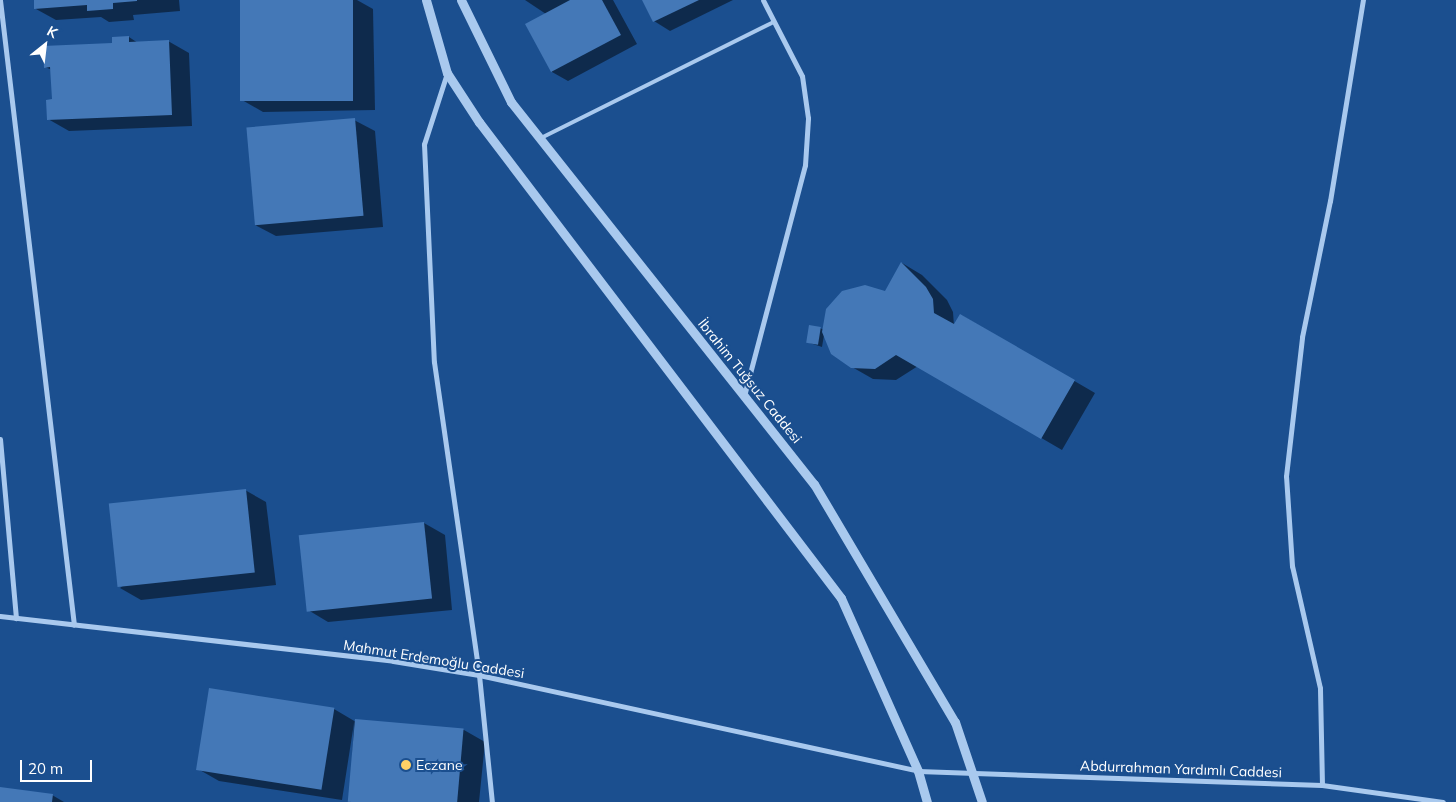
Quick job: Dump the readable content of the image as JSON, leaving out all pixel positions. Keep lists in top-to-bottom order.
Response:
{
  "streets": {
    "street": ["İbrahim Tuğsuz Caddesi", "Mahmut Erdemoğlu Caddesi", "Abdurrahman Yardımlı Caddesi"]
  },
  "crossings": [
    ["İbrahim Tuğsuz Caddesi", "Abdurrahman Yardımlı Caddesi"],
    ["Mahmut Erdemoğlu Caddesi", "Abdurrahman Yardımlı Caddesi"]
  ],
  "places": ["Eczane"],
  "scale_bar": "20 m",
  "north": "top right"
}
